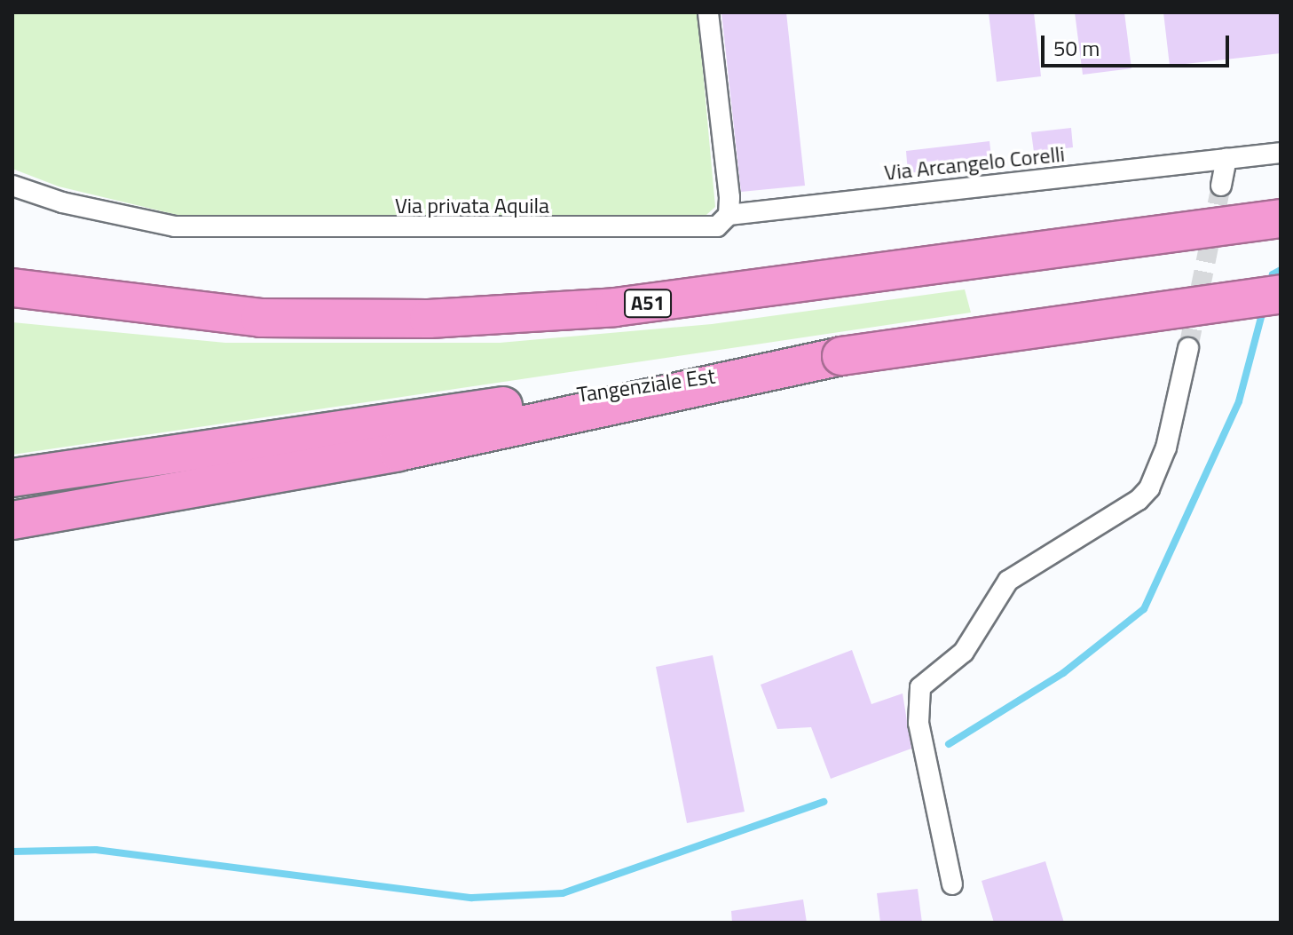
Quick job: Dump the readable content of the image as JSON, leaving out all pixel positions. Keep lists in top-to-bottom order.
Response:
{
  "streets": {
    "highway": ["A51", "Tangenziale Est"],
    "street": ["Via Arcangelo Corelli", "Via privata Aquila"]
  },
  "crossings": [
    ["Via Arcangelo Corelli", "Via privata Aquila"]
  ],
  "scale_bar": "50 m"
}
